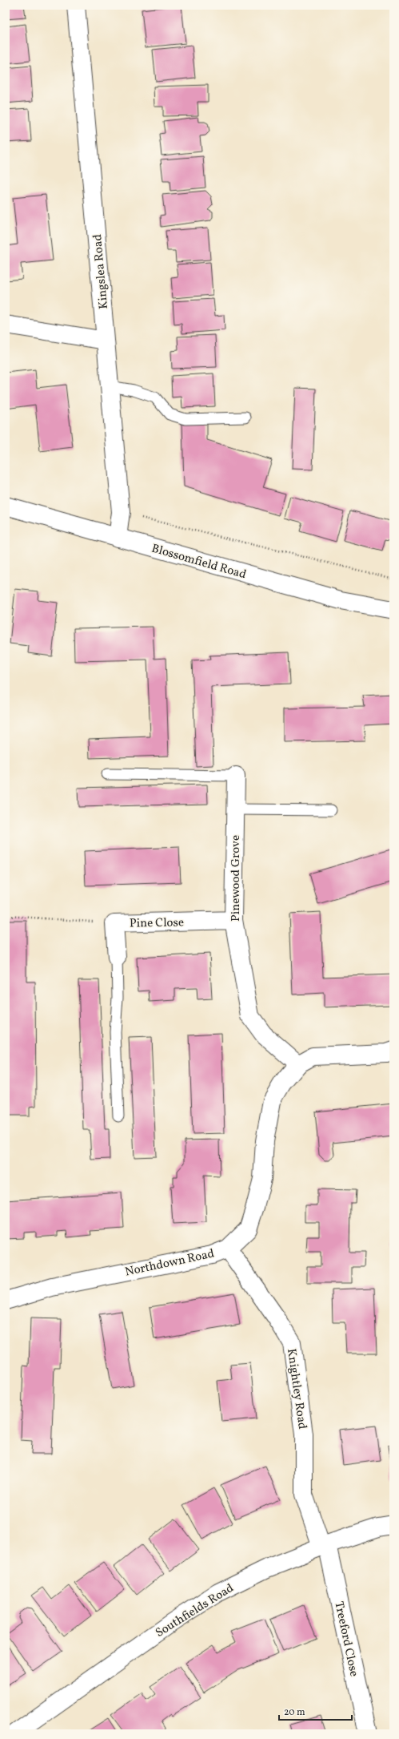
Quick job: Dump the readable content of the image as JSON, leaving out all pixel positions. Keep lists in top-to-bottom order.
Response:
{
  "streets": {
    "street": [
      "Kingslea Road",
      "Blossomfield Road",
      "Pinewood Grove",
      "Pine Close",
      "Northdown Road",
      "Knightley Road",
      "Southfields Road",
      "Treeford Close"
    ]
  },
  "crossings": [
    ["Kingslea Road", "Blossomfield Road"],
    ["Pinewood Grove", "Pine Close"],
    ["Pinewood Grove", "Northdown Road"],
    ["Northdown Road", "Knightley Road"],
    ["Knightley Road", "Southfields Road"],
    ["Knightley Road", "Treeford Close"],
    ["Southfields Road", "Treeford Close"]
  ],
  "scale_bar": "20 m"
}
